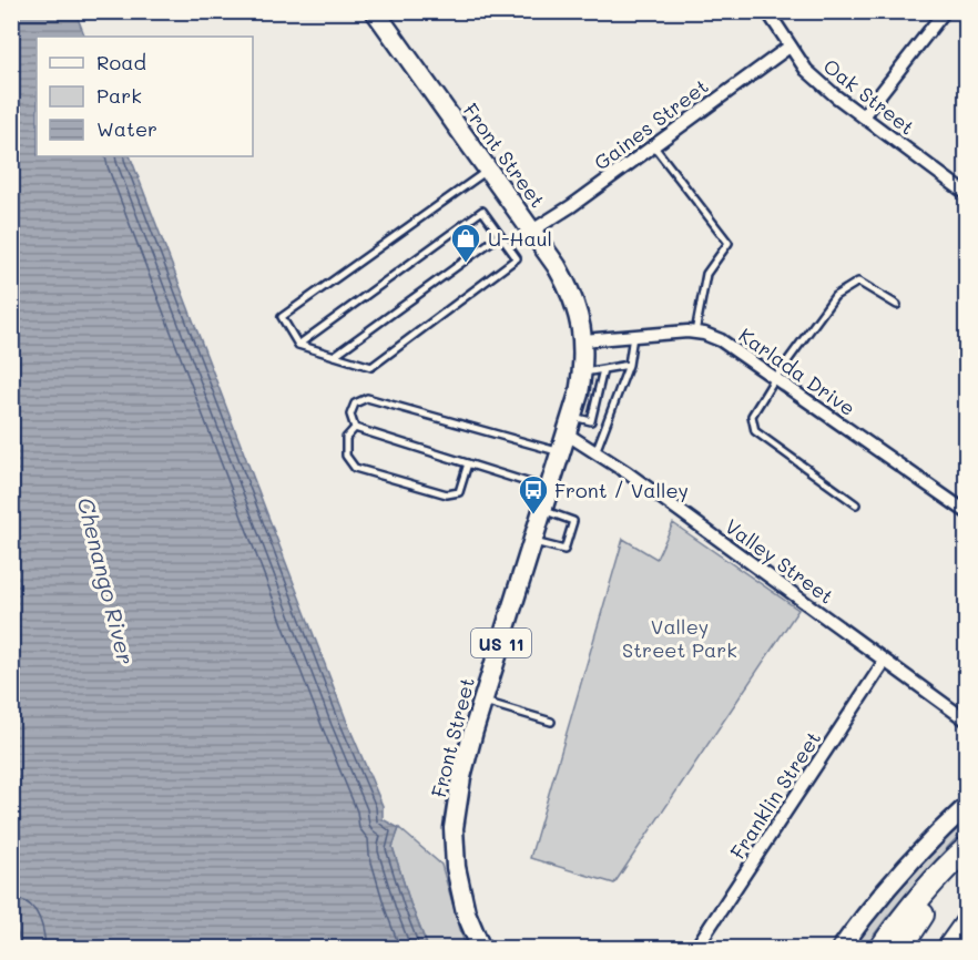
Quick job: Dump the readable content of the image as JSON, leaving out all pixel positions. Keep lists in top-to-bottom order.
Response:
{
  "streets": {
    "main road": ["Front Street", "US 11"],
    "street": [
      "Oak Street",
      "Gaines Street",
      "Karlada Drive",
      "Valley Street",
      "Franklin Street"
    ]
  },
  "crossings": [
    ["Oak Street", "Gaines Street"],
    ["Gaines Street", "Front Street"],
    ["Front Street", "Karlada Drive"],
    ["Front Street", "Valley Street"],
    ["Valley Street", "Franklin Street"]
  ],
  "water": ["Chenango River"],
  "parks": ["Valley Street Park"],
  "places": {
    "shop": ["U-Haul"],
    "bus stop": ["Front / Valley"]
  },
  "legend": ["Road", "Park", "Water"]
}
